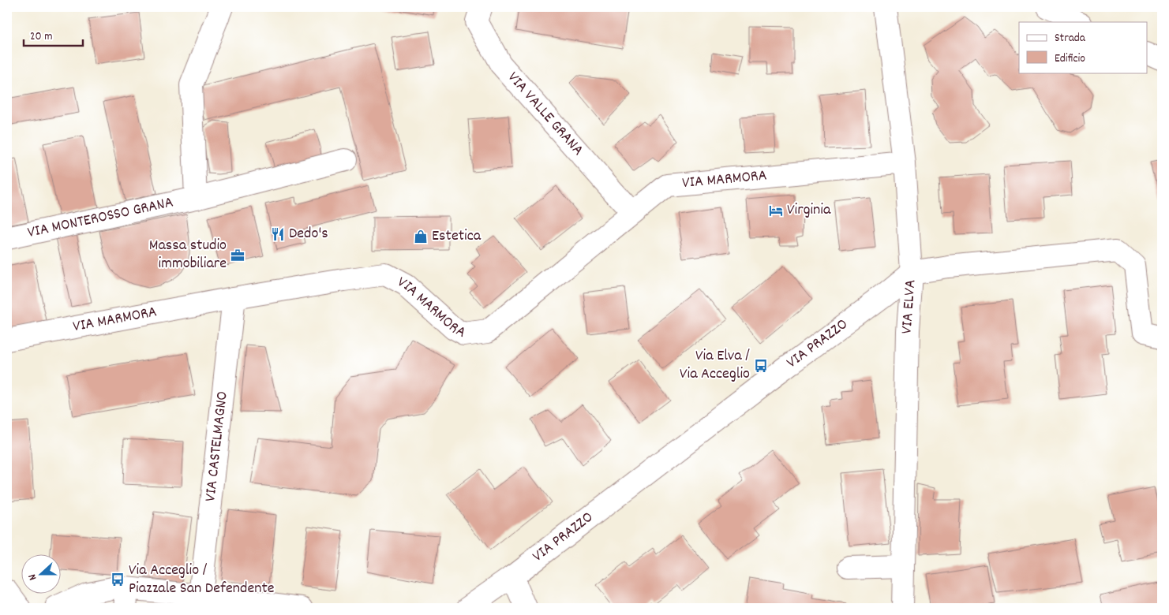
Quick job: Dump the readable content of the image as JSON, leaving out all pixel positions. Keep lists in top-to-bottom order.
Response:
{
  "streets": {
    "street": [
      "VIA VALLE GRANA",
      "VIA MARMORA",
      "VIA MONTEROSSO GRANA",
      "VIA ELVA",
      "VIA PRAZZO",
      "VIA CASTELMAGNO"
    ]
  },
  "crossings": [
    ["VIA VALLE GRANA", "VIA MARMORA"],
    ["VIA MARMORA", "VIA ELVA"],
    ["VIA MARMORA", "VIA CASTELMAGNO"],
    ["VIA ELVA", "VIA PRAZZO"]
  ],
  "places": {
    "hotel": ["Virginia"],
    "restaurant": ["Dedo's"],
    "shop": ["Estetica"],
    "office": ["Massa studio immobiliare"],
    "bus stop": ["Via Elva / Via Acceglio", "Via Acceglio / Piazzale San Defendente"]
  },
  "legend": ["Strada", "Edificio"],
  "scale_bar": "20 m",
  "north": "left"
}
